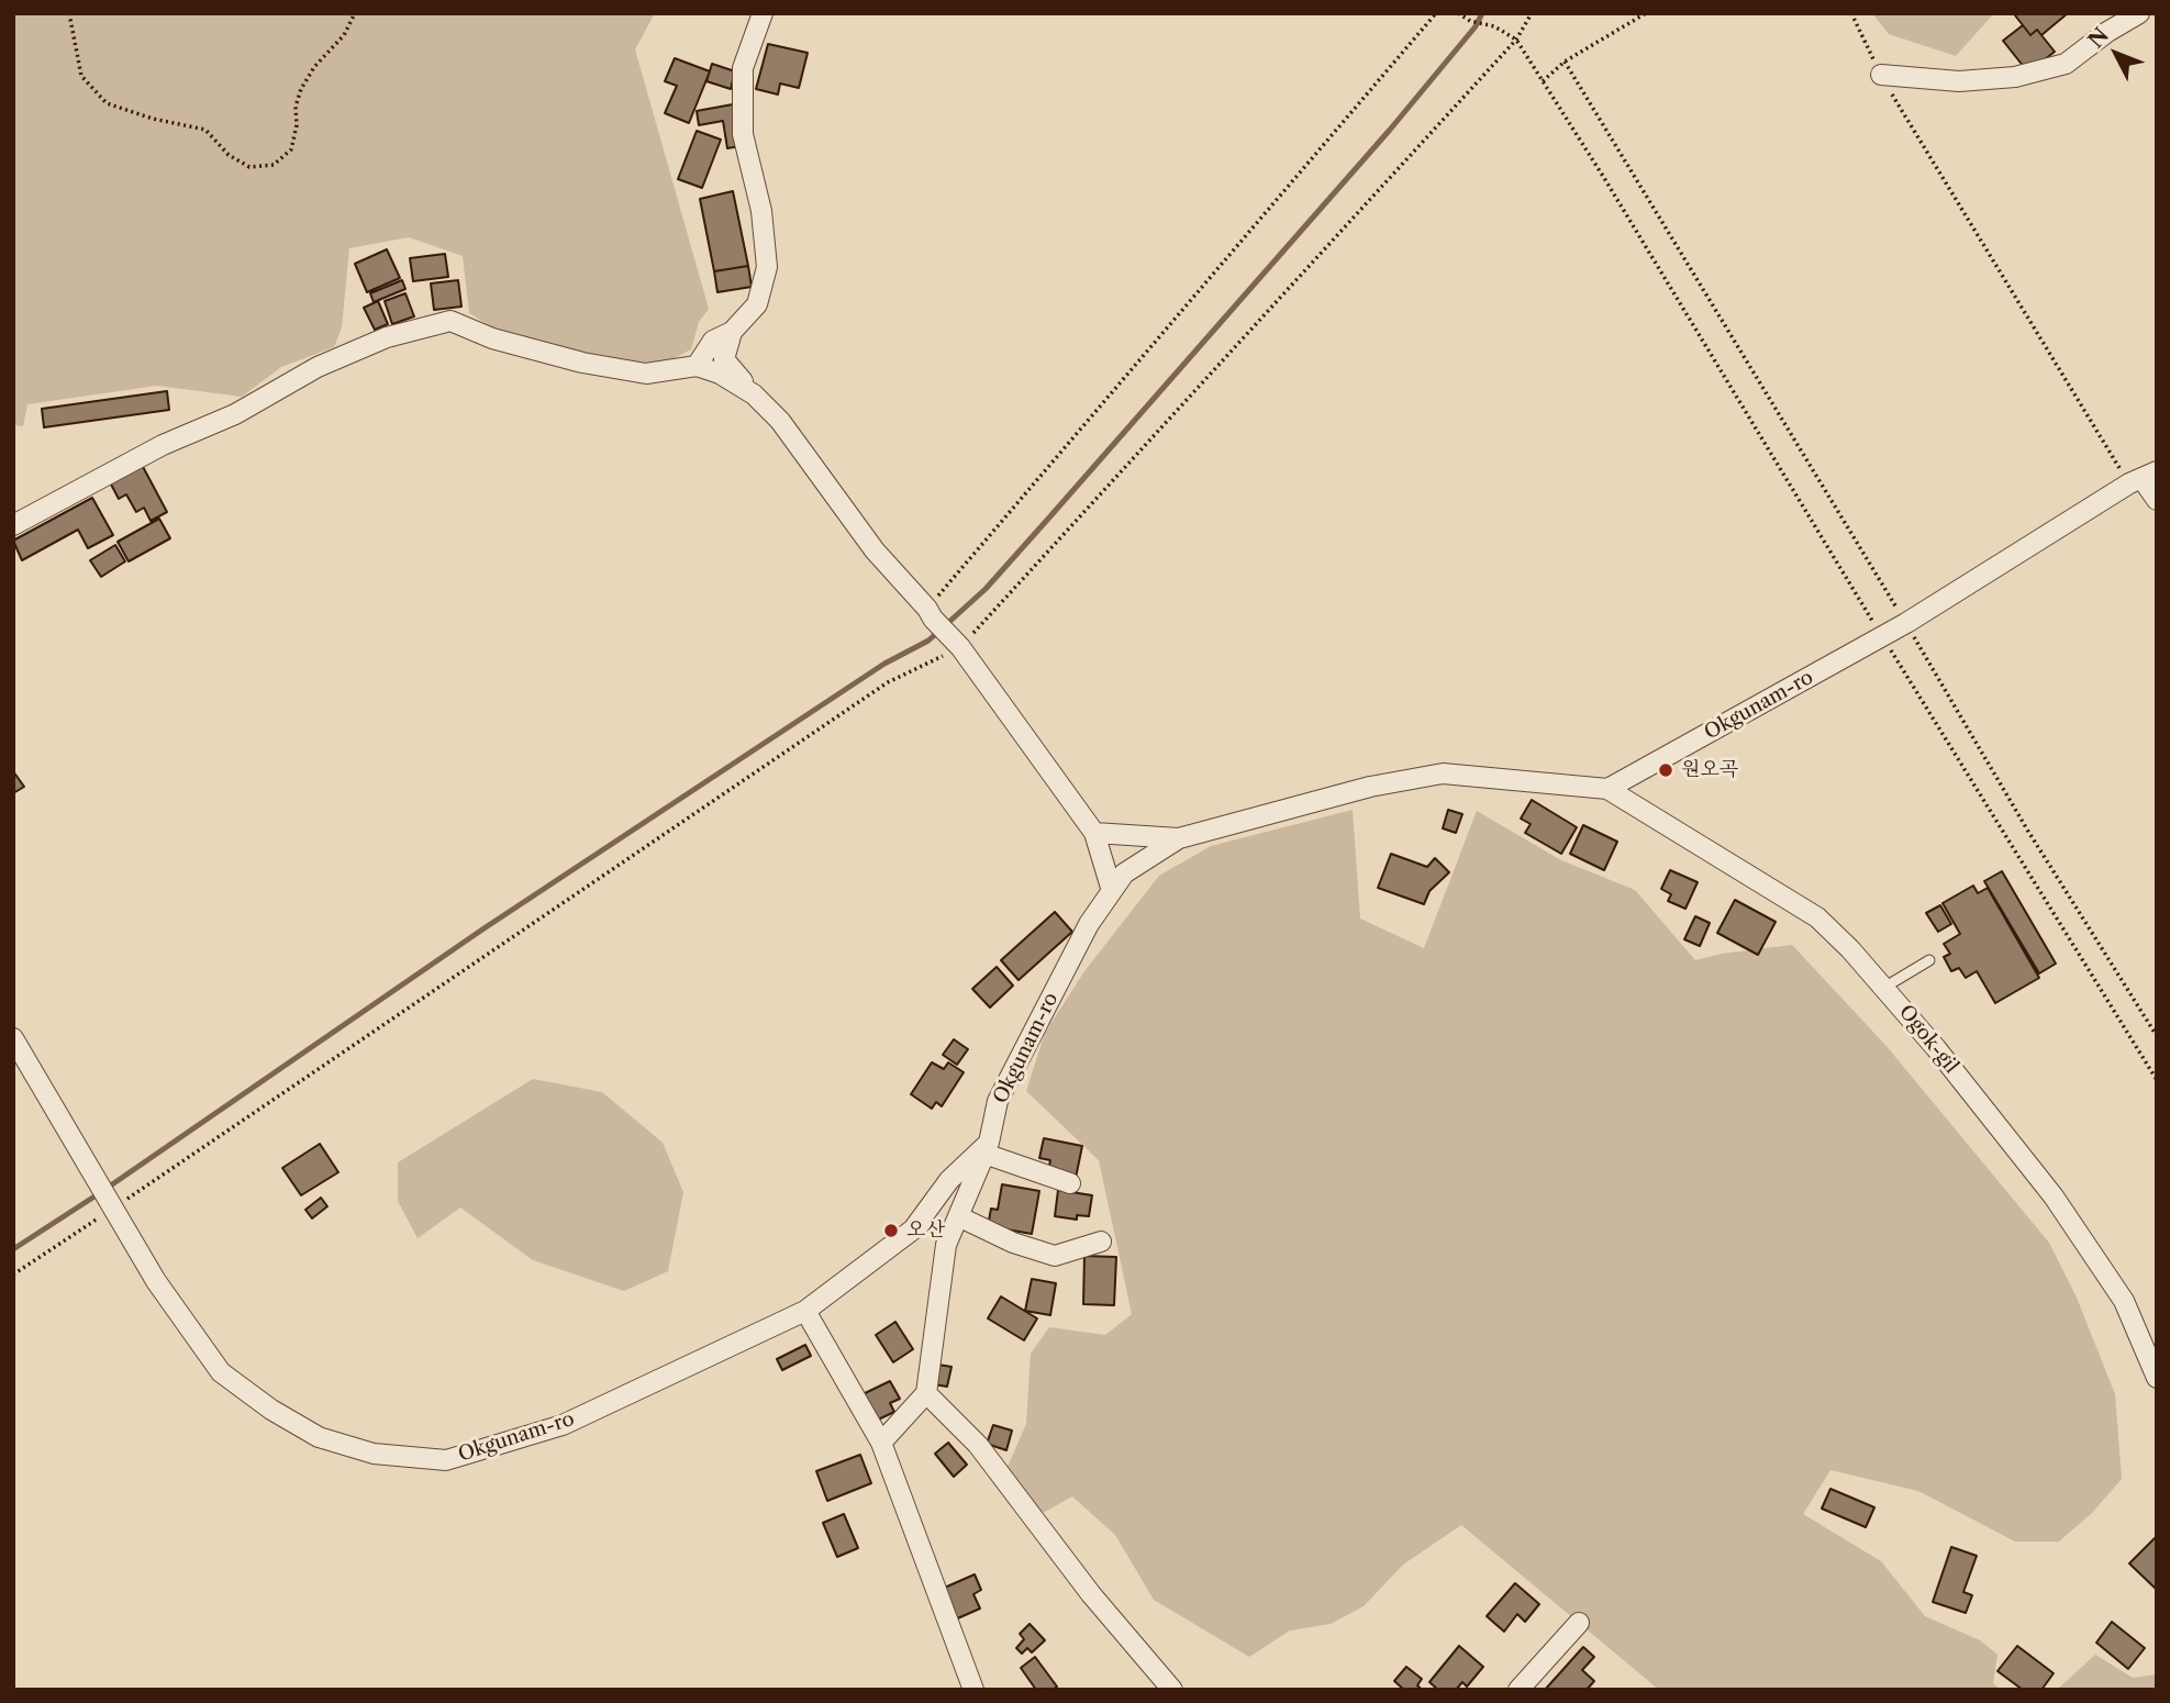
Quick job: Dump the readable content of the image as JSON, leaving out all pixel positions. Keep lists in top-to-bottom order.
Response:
{
  "streets": {
    "street": ["Okgunam-ro", "Ogok-gil"]
  },
  "crossings": [
    ["Okgunam-ro", "Ogok-gil"]
  ],
  "places": ["원오곡", "오산"],
  "north": "top left"
}
